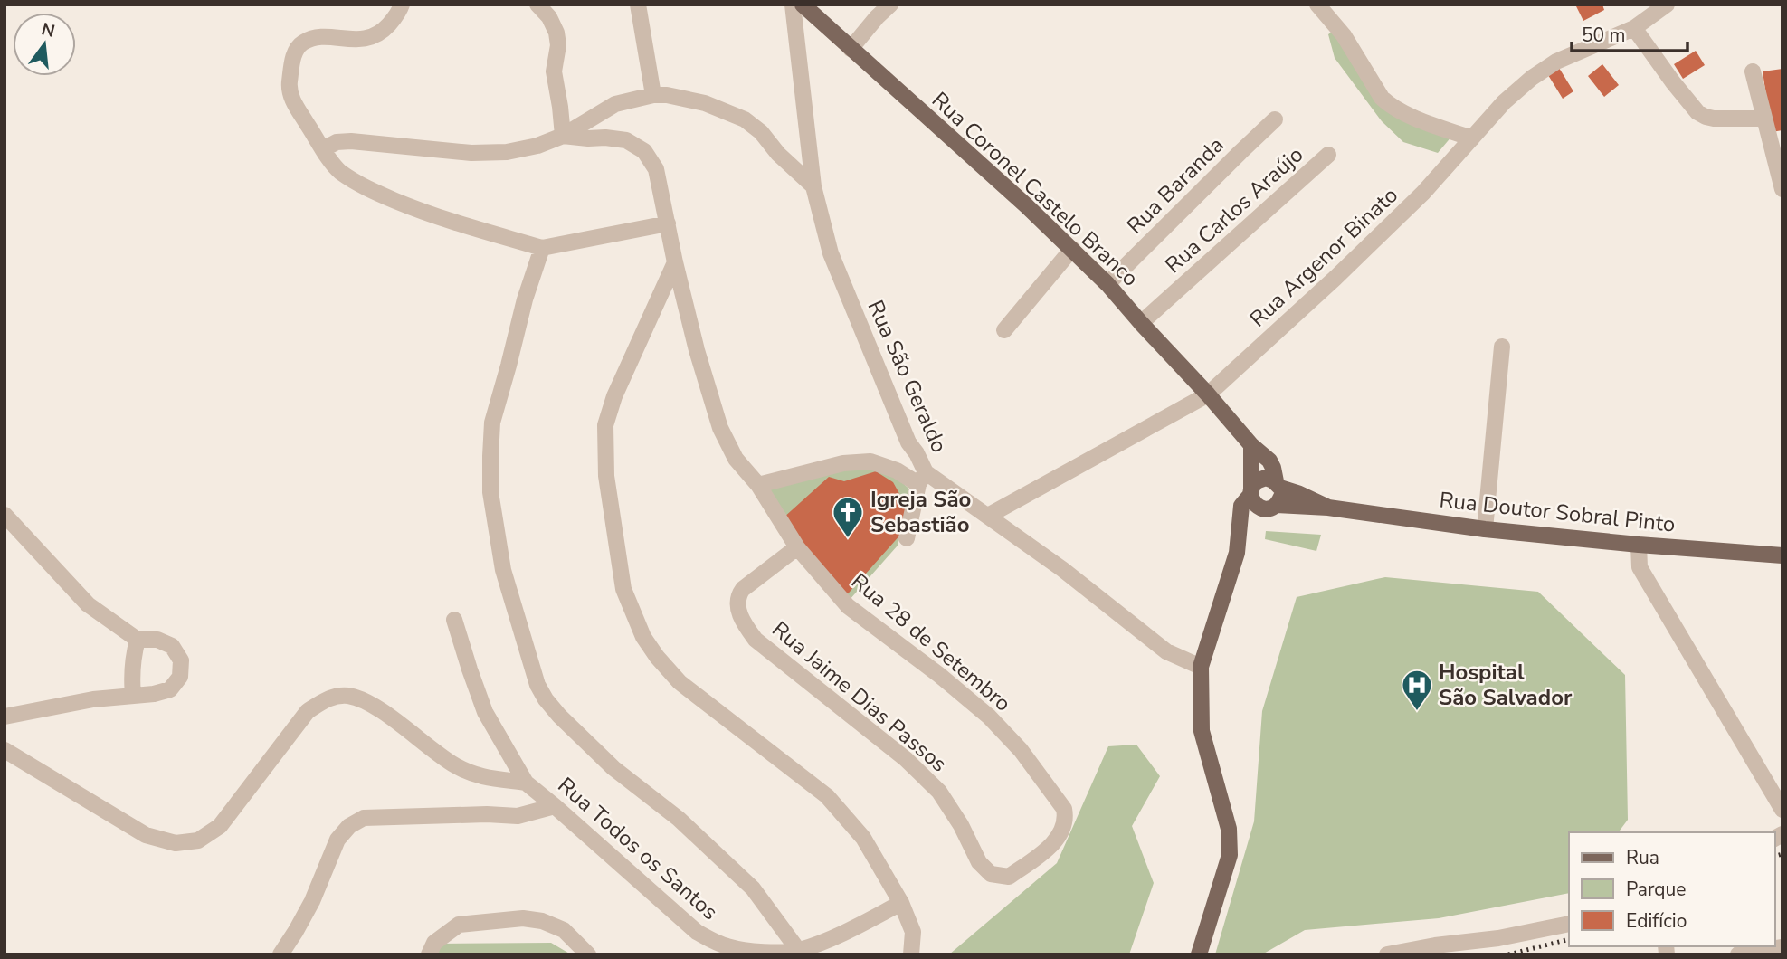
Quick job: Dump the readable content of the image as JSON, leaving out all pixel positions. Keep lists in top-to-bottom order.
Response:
{
  "streets": {
    "main road": ["Rua Coronel Castelo Branco", "Rua Doutor Sobral Pinto"],
    "street": [
      "Rua Baranda",
      "Rua Carlos Araújo",
      "Rua Argenor Binato",
      "Rua São Geraldo",
      "Rua 28 de Setembro",
      "Rua Jaime Dias Passos",
      "Rua Todos os Santos"
    ]
  },
  "crossings": [
    ["Rua Baranda", "Rua Coronel Castelo Branco"],
    ["Rua Coronel Castelo Branco", "Rua Carlos Araújo"],
    ["Rua Coronel Castelo Branco", "Rua Argenor Binato"],
    ["Rua Argenor Binato", "Rua São Geraldo"],
    ["Rua 28 de Setembro", "Rua Jaime Dias Passos"]
  ],
  "places": {
    "church": ["Igreja São Sebastião"],
    "hospital": ["Hospital São Salvador"]
  },
  "legend": ["Rua", "Parque", "Edifício"],
  "scale_bar": "50 m",
  "north": "top"
}
